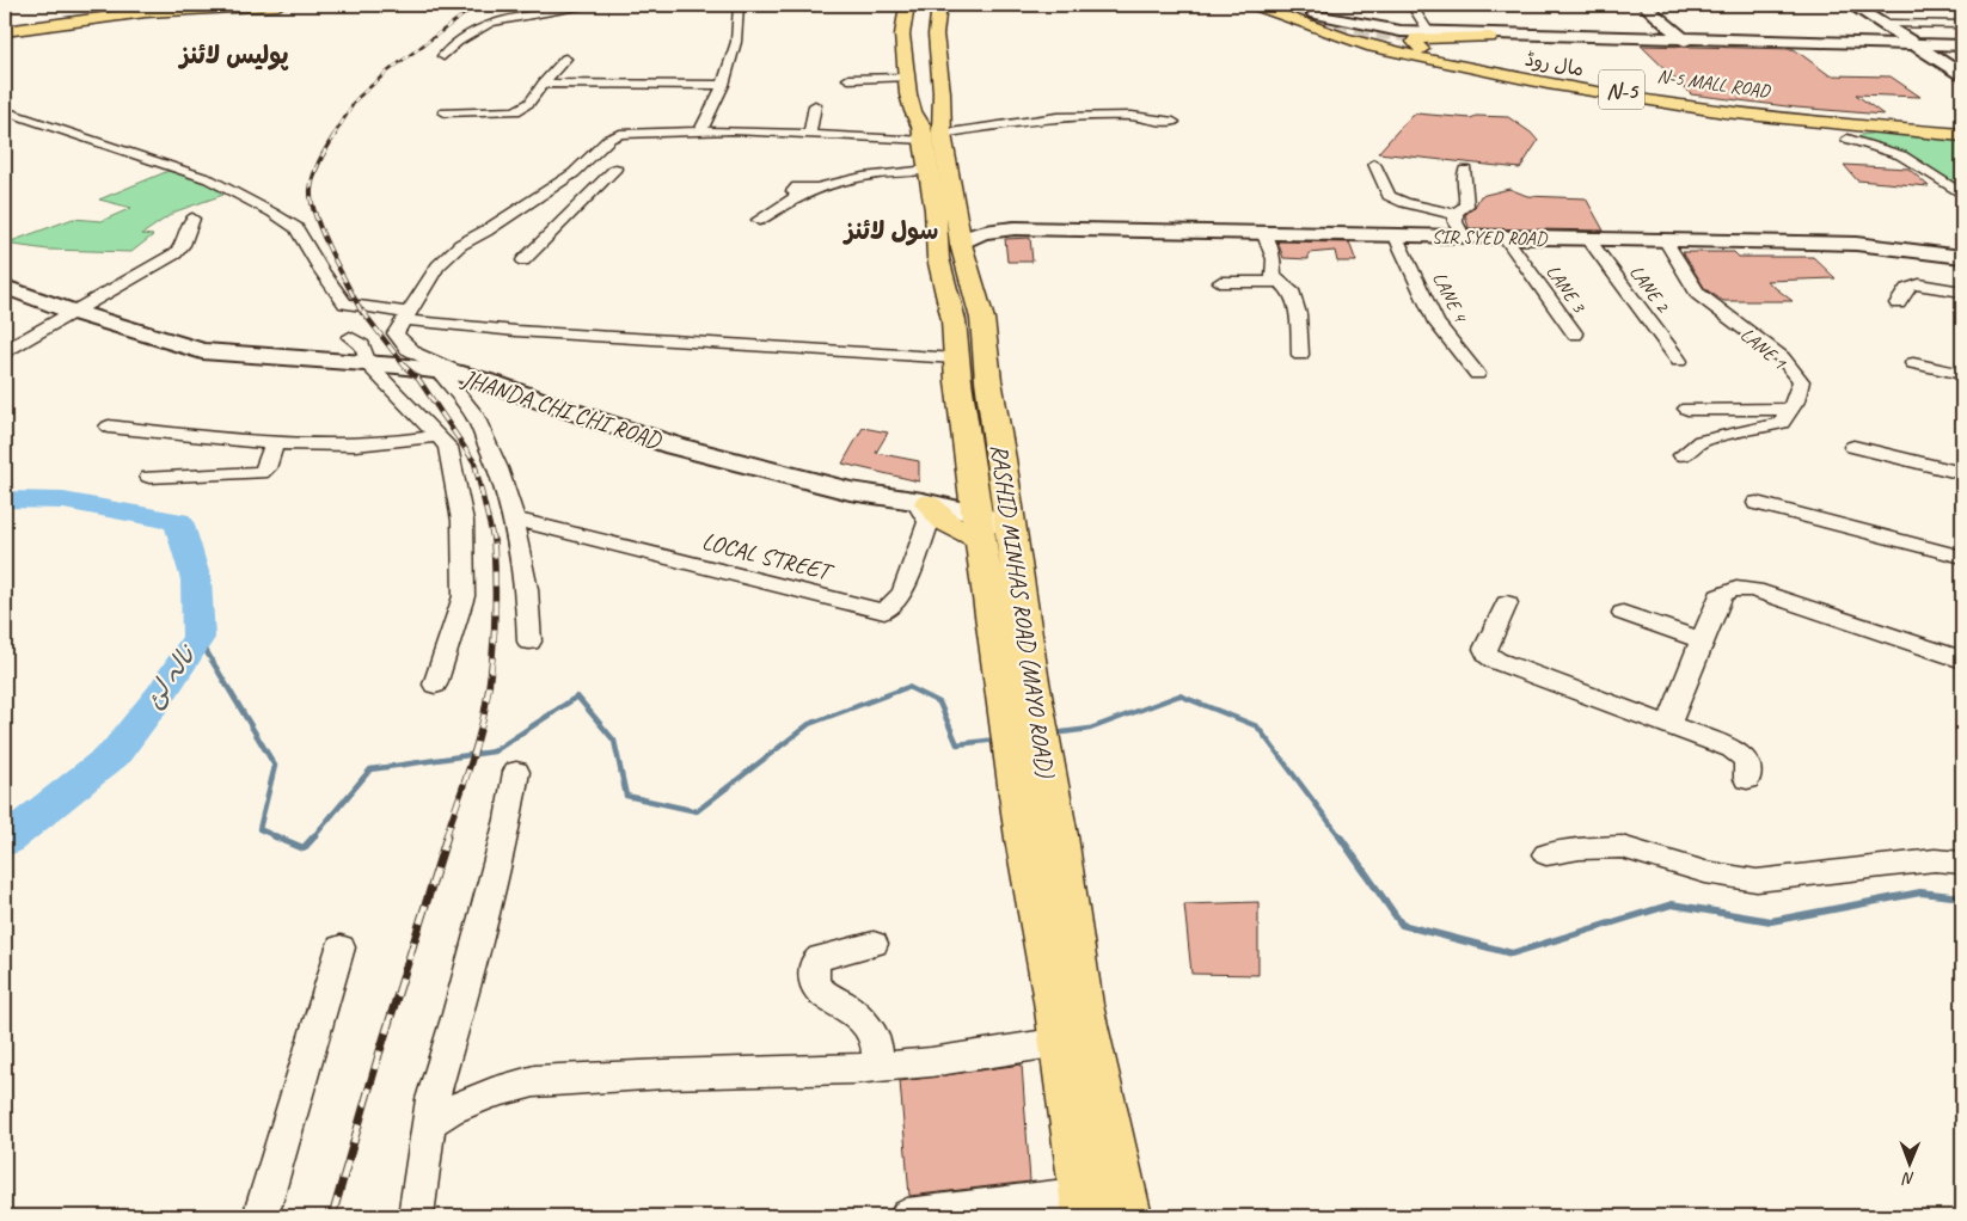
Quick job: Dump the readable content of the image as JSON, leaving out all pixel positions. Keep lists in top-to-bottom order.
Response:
{
  "streets": {
    "main road": [
      "مال روڈ",
      "N-5 MALL ROAD",
      "N-5",
      "SIR SYED ROAD",
      "JHANDA CHI CHI ROAD",
      "RASHID MINHAS ROAD (MAYO ROAD)"
    ],
    "street": [
      "LANE 3",
      "LANE 2",
      "LANE 4",
      "LANE 1",
      "LOCAL STREET"
    ]
  },
  "crossings": [
    ["مال روڈ", "N-5 MALL ROAD"],
    ["مال روڈ", "N-5"],
    ["SIR SYED ROAD", "LANE 3"],
    ["SIR SYED ROAD", "LANE 2"],
    ["SIR SYED ROAD", "LANE 4"],
    ["SIR SYED ROAD", "LANE 1"],
    ["SIR SYED ROAD", "RASHID MINHAS ROAD (MAYO ROAD)"],
    ["JHANDA CHI CHI ROAD", "LOCAL STREET"]
  ],
  "districts": ["پولیس لائنز", "سول لائنز"],
  "water": ["نالہ لئ"],
  "north": "bottom"
}
